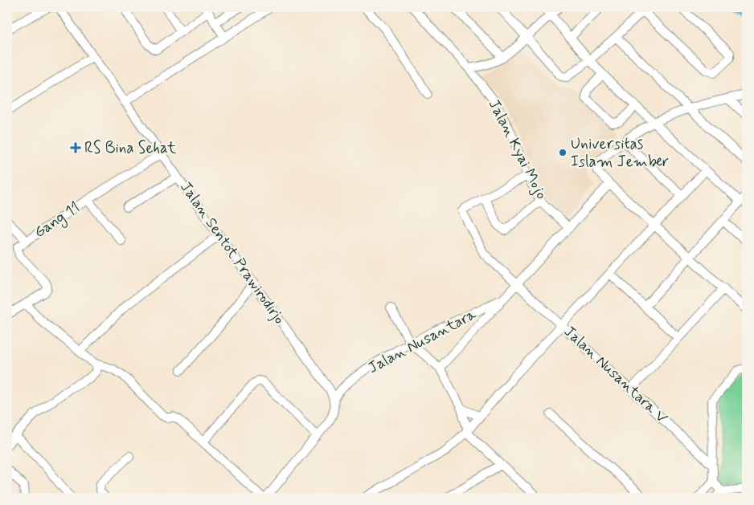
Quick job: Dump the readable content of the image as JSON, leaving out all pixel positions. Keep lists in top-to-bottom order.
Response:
{
  "streets": {
    "street": [
      "Jalan Kyai Mojo",
      "Gang 11",
      "Jalan Sentot Prawirodirjo",
      "Jalan Nusantara",
      "Jalan Nusantara V"
    ]
  },
  "crossings": [
    ["Gang 11", "Jalan Sentot Prawirodirjo"]
  ],
  "places": {
    "health": ["RS Bina Sehat"],
    "other": ["Universitas Islam Jember"]
  }
}
